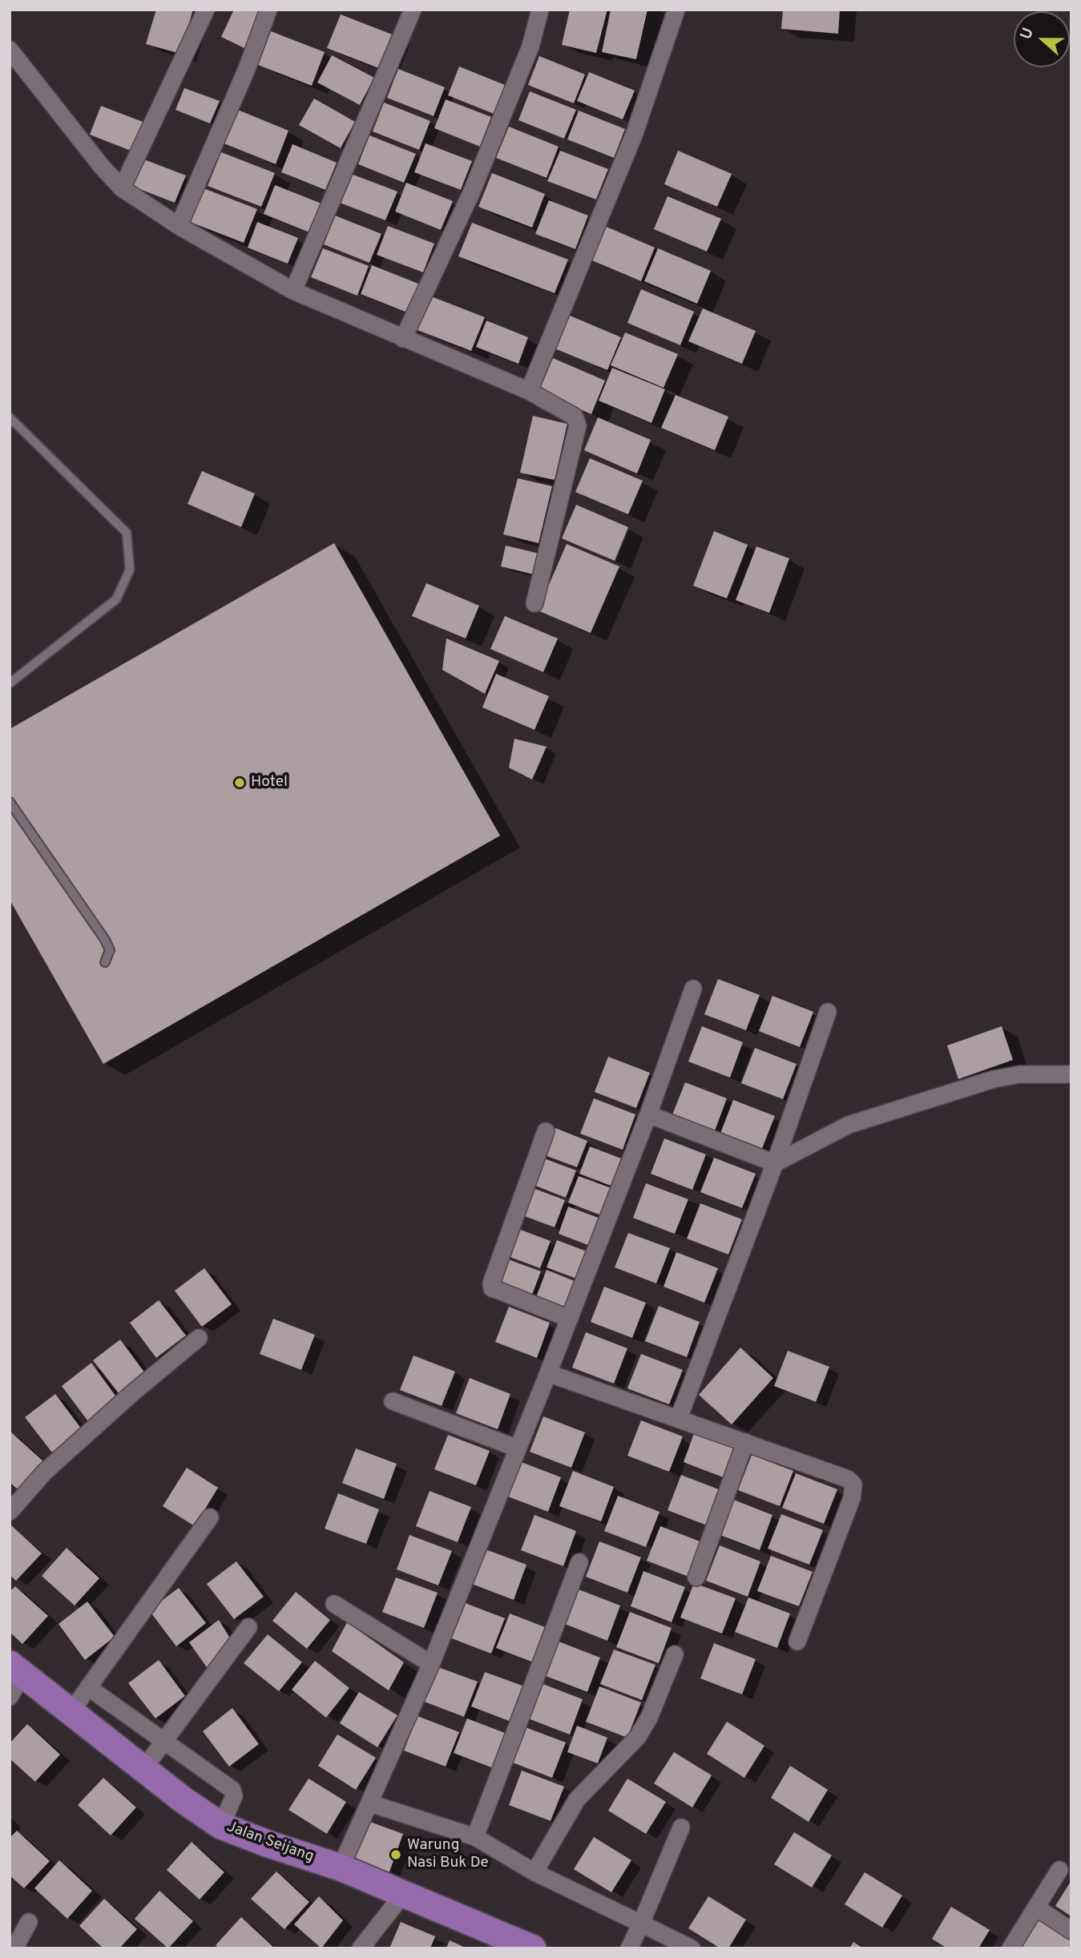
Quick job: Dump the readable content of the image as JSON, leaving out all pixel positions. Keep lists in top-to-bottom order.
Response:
{
  "streets": {
    "main road": ["Jalan Seijang"]
  },
  "places": ["Hotel", "Warung Nasi Buk De"],
  "north": "left"
}
